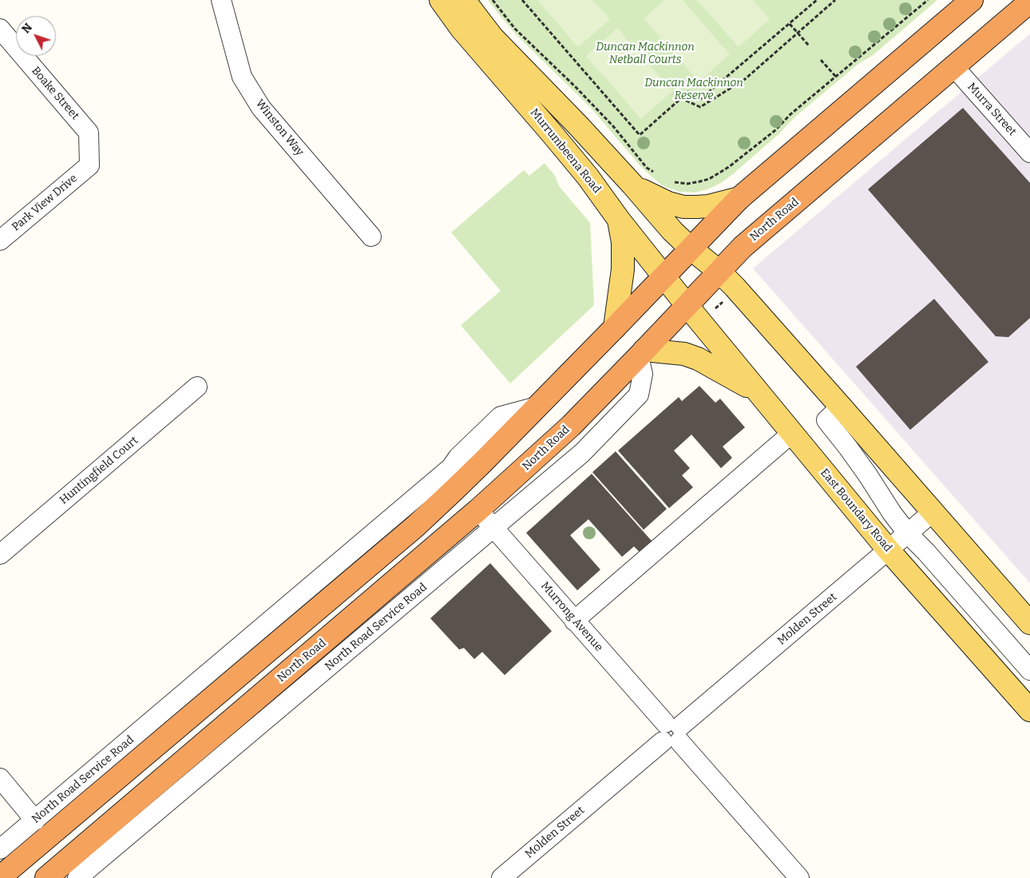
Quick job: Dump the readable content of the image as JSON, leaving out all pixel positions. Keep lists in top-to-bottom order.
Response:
{
  "streets": {
    "highway": ["North Road"],
    "main road": ["Murrumbeena Road", "East Boundary Road"],
    "street": [
      "Boake Street",
      "Murra Street",
      "Winston Way",
      "Park View Drive",
      "Huntingfield Court",
      "Murrong Avenue",
      "Molden Street",
      "North Road Service Road"
    ]
  },
  "crossings": [
    ["Boake Street", "Park View Drive"],
    ["Murra Street", "North Road"],
    ["Murrumbeena Road", "North Road"],
    ["Murrumbeena Road", "East Boundary Road"],
    ["North Road", "East Boundary Road"],
    ["North Road", "Murrong Avenue"],
    ["North Road", "North Road Service Road"],
    ["East Boundary Road", "Molden Street"],
    ["Murrong Avenue", "Molden Street"],
    ["Murrong Avenue", "North Road Service Road"]
  ],
  "parks": ["Duncan Mackinnon Netball Courts", "Duncan Mackinnon Reserve"],
  "north": "top left"
}
